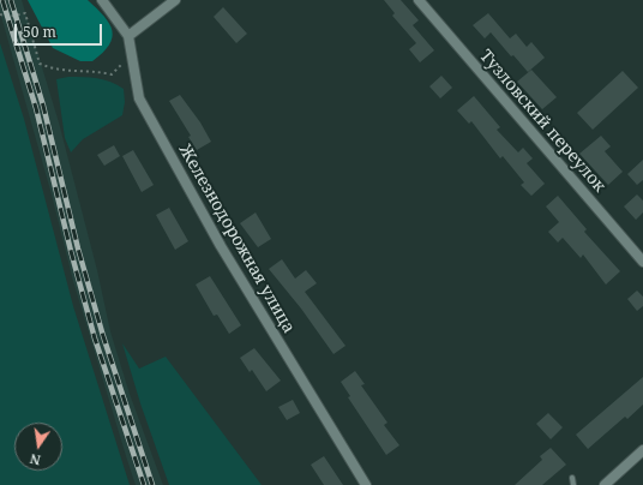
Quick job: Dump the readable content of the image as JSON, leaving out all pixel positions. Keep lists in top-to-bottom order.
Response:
{
  "streets": {
    "street": ["Тузловский переулок", "Железнодорожная улица"]
  },
  "scale_bar": "50 m",
  "north": "bottom"
}
